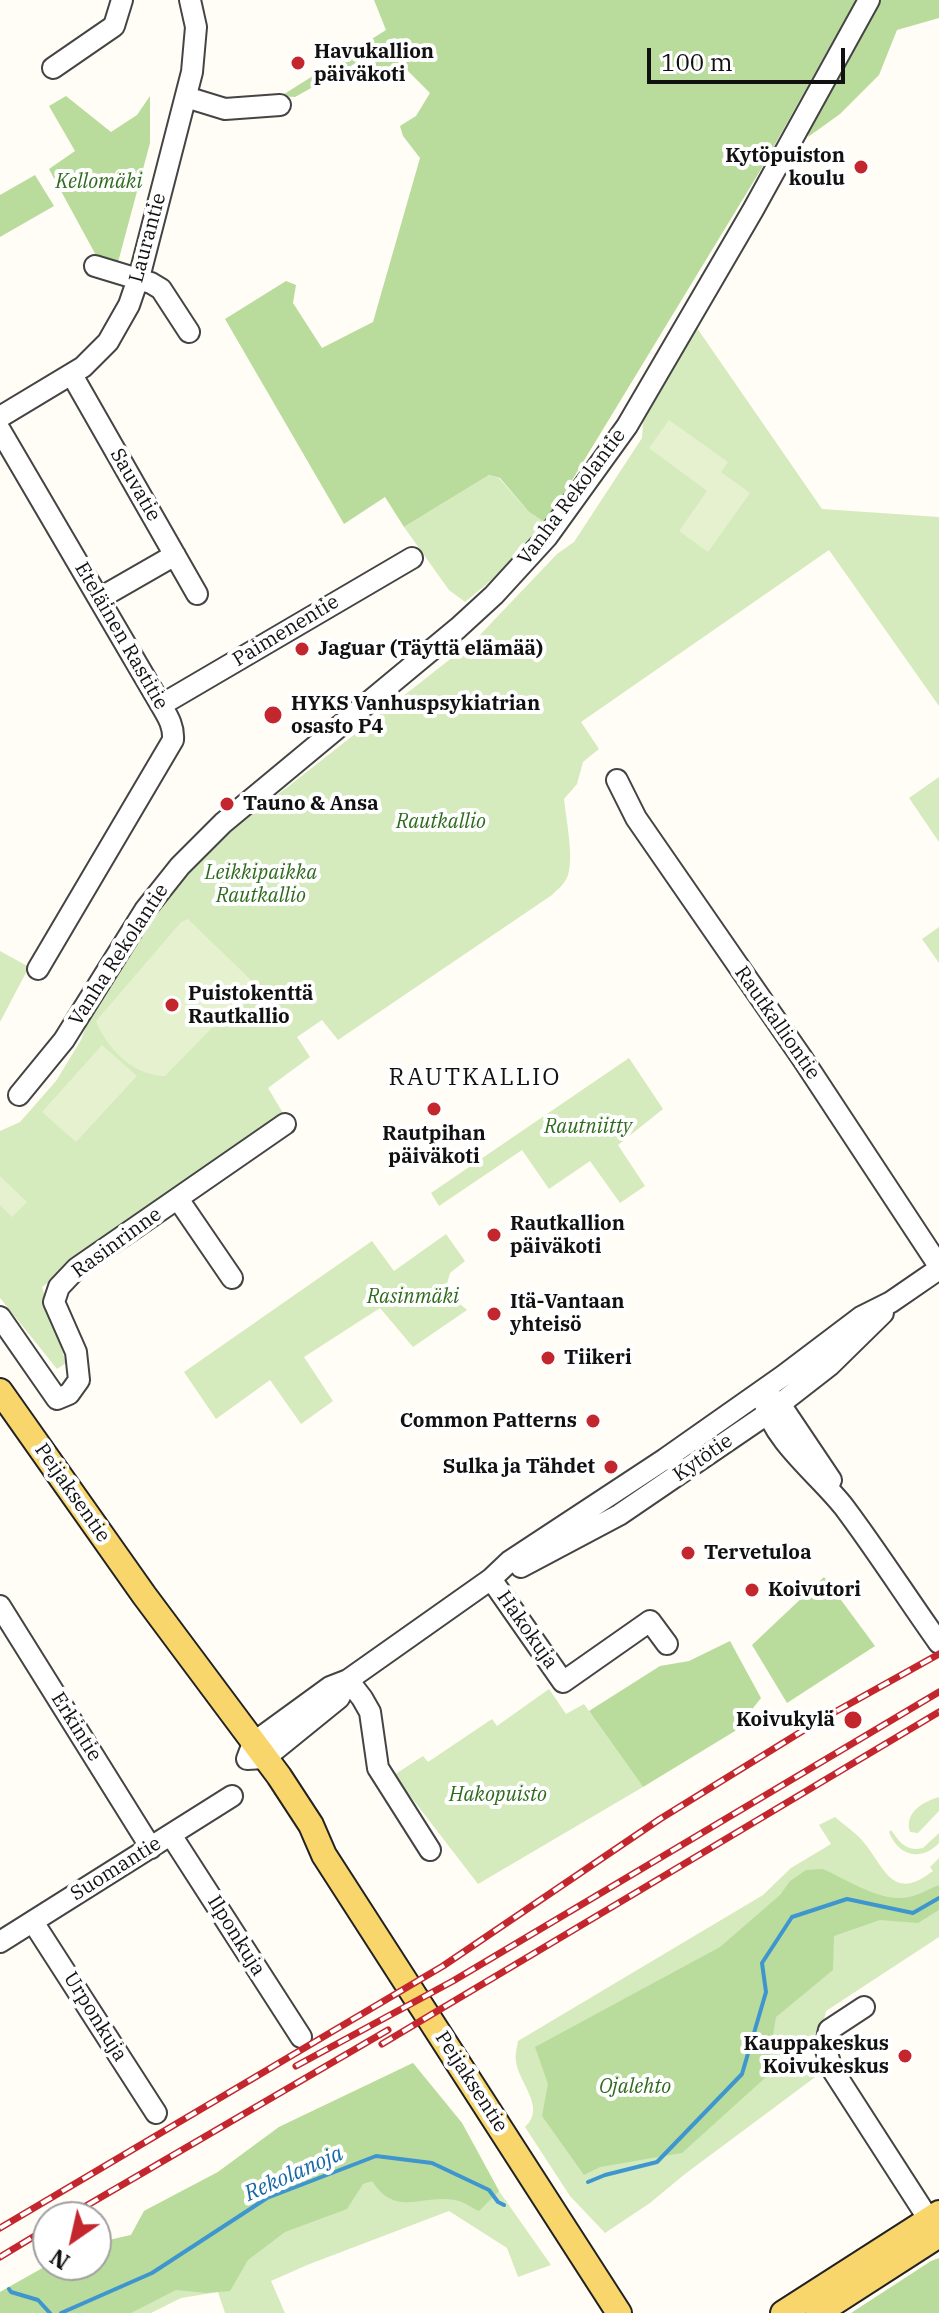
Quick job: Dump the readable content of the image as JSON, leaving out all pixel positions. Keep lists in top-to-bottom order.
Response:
{
  "streets": {
    "main road": ["Peijaksentie"],
    "street": [
      "Laurantie",
      "Sauvatie",
      "Vanha Rekolantie",
      "Paimenentie",
      "Eteläinen Rastitie",
      "Rautkalliontie",
      "Rasinrinne",
      "Kytötie",
      "Hakokuja",
      "Erkintie",
      "Suomantie",
      "Ilponkuja",
      "Urponkuja"
    ]
  },
  "crossings": [
    ["Laurantie", "Sauvatie"],
    ["Paimenentie", "Eteläinen Rastitie"],
    ["Rautkalliontie", "Kytötie"],
    ["Kytötie", "Peijaksentie"],
    ["Kytötie", "Hakokuja"],
    ["Erkintie", "Suomantie"],
    ["Suomantie", "Ilponkuja"],
    ["Suomantie", "Urponkuja"]
  ],
  "districts": ["RAUTKALLIO"],
  "water": ["Rekolanoja"],
  "parks": [
    "Kellomäki",
    "Rautkallio",
    "Leikkipaikka Rautkallio",
    "Rautniitty",
    "Rasinmäki",
    "Hakopuisto",
    "Ojalehto"
  ],
  "places": [
    "Havukallion päiväkoti",
    "Kytöpuiston koulu",
    "Jaguar (Täyttä elämää)",
    "HYKS Vanhuspsykiatrian osasto P4",
    "Tauno & Ansa",
    "Puistokenttä Rautkallio",
    "Rautpihan päiväkoti",
    "Rautkallion päiväkoti",
    "Itä-Vantaan yhteisö",
    "Tiikeri",
    "Common Patterns",
    "Sulka ja Tähdet",
    "Tervetuloa",
    "Koivutori",
    "Koivukylä",
    "Kauppakeskus Koivukeskus"
  ],
  "scale_bar": "100 m",
  "north": "bottom left"
}
